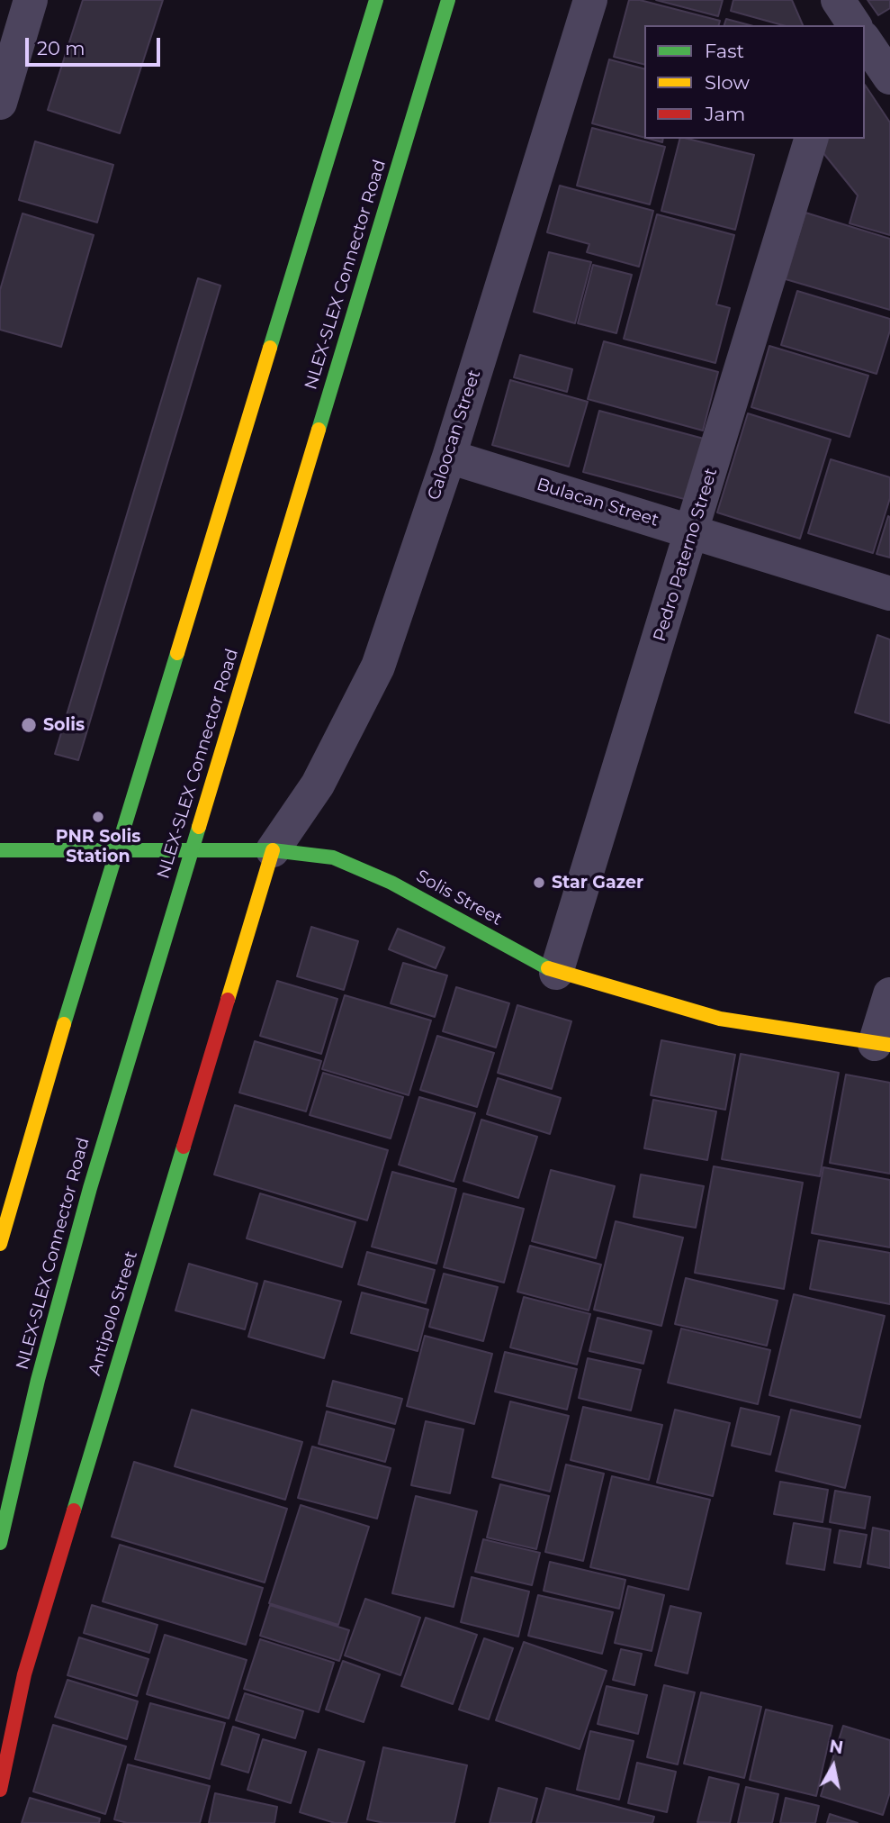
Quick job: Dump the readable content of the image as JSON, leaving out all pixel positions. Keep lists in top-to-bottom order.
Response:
{
  "streets": {
    "main road": ["NLEX-SLEX Connector Road", "Solis Street", "Antipolo Street"],
    "street": ["Caloocan Street", "Bulacan Street", "Pedro Paterno Street"]
  },
  "crossings": [
    ["Caloocan Street", "Bulacan Street"],
    ["Caloocan Street", "Solis Street"],
    ["Caloocan Street", "Antipolo Street"],
    ["Bulacan Street", "Pedro Paterno Street"],
    ["Pedro Paterno Street", "Solis Street"],
    ["Solis Street", "Antipolo Street"]
  ],
  "places": ["Solis", "PNR Solis Station", "Star Gazer"],
  "legend": ["Fast", "Slow", "Jam"],
  "scale_bar": "20 m",
  "north": "top"
}
